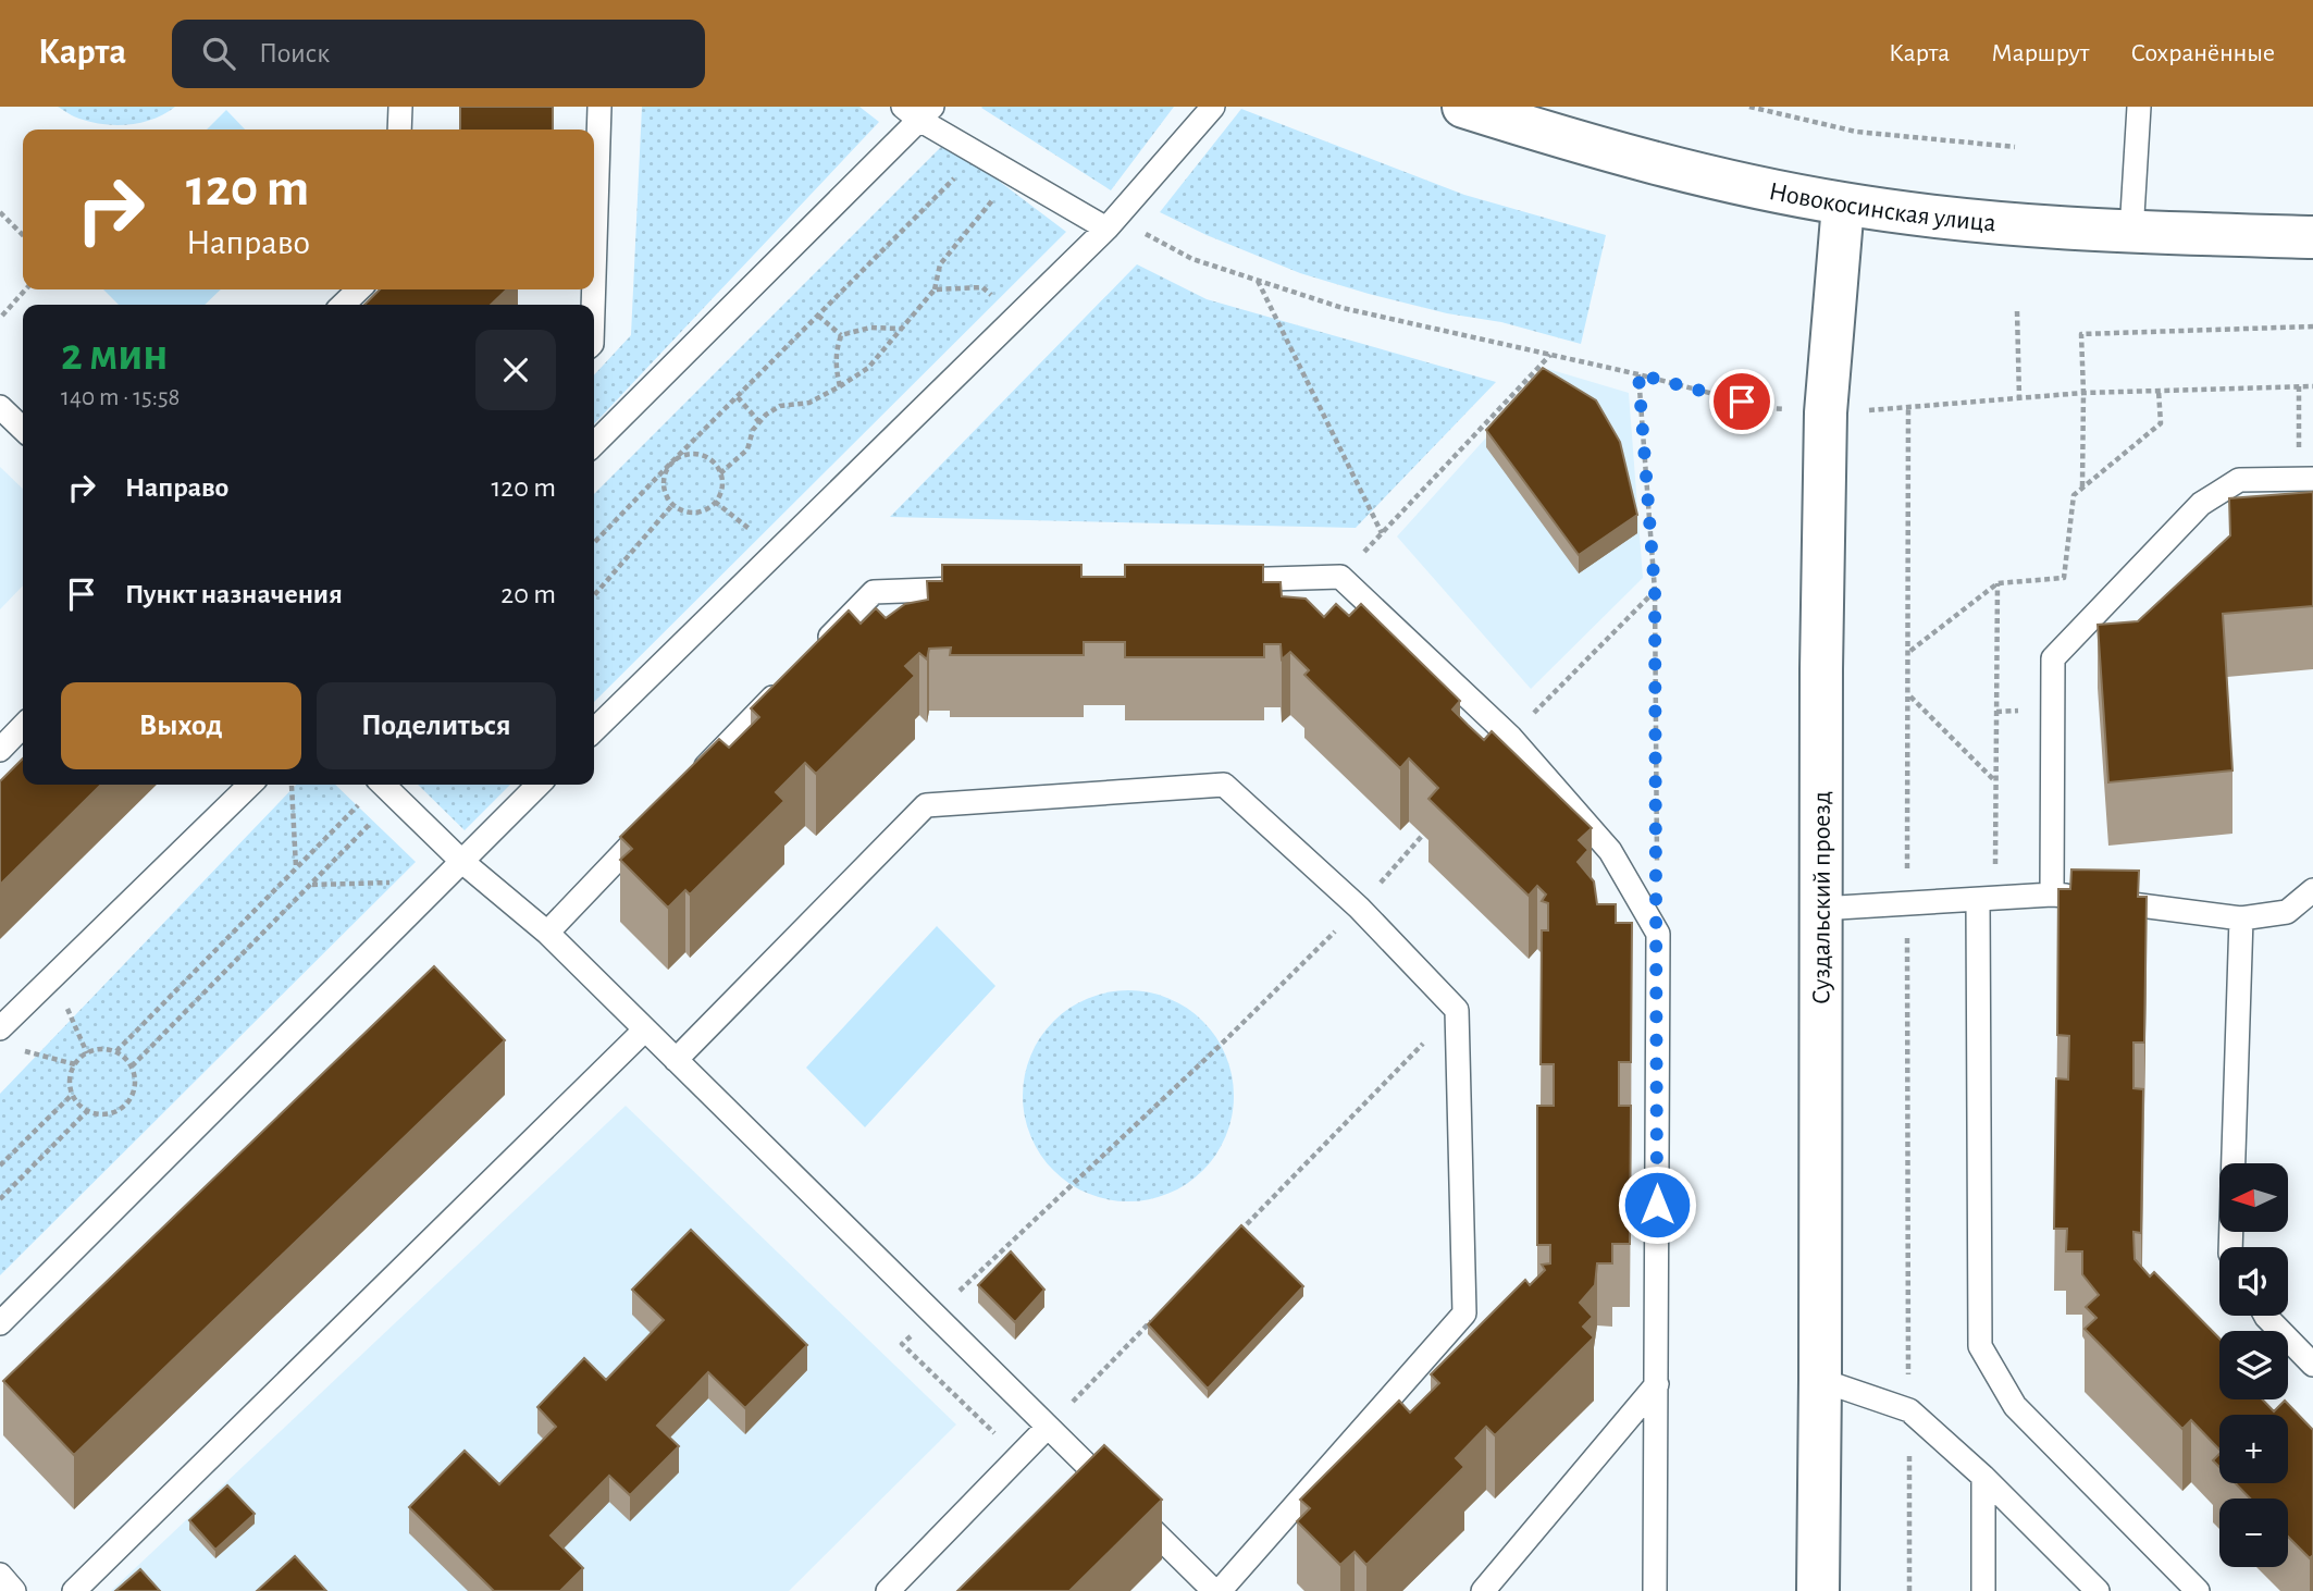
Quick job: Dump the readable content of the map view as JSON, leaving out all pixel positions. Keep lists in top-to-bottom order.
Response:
{
  "streets": {
    "street": ["Новокосинская улица", "Суздальский проезд"]
  },
  "crossings": [
    ["Новокосинская улица", "Суздальский проезд"]
  ],
  "north": "left",
  "page": {
    "header": "Карта",
    "search": "Поиск",
    "nav": ["Карта", "Маршрут", "Сохранённые"],
    "turn": ["120 m", "Направо"],
    "heading": ["2 мин", "140 m · 15:58"],
    "list": [
      {
        "name": "Направо",
        "value": "120 m"
      },
      {
        "name": "Пункт назначения",
        "value": "20 m"
      }
    ],
    "buttons": ["Выход", "Поделиться"],
    "map_buttons": ["+", "−"]
  }
}
